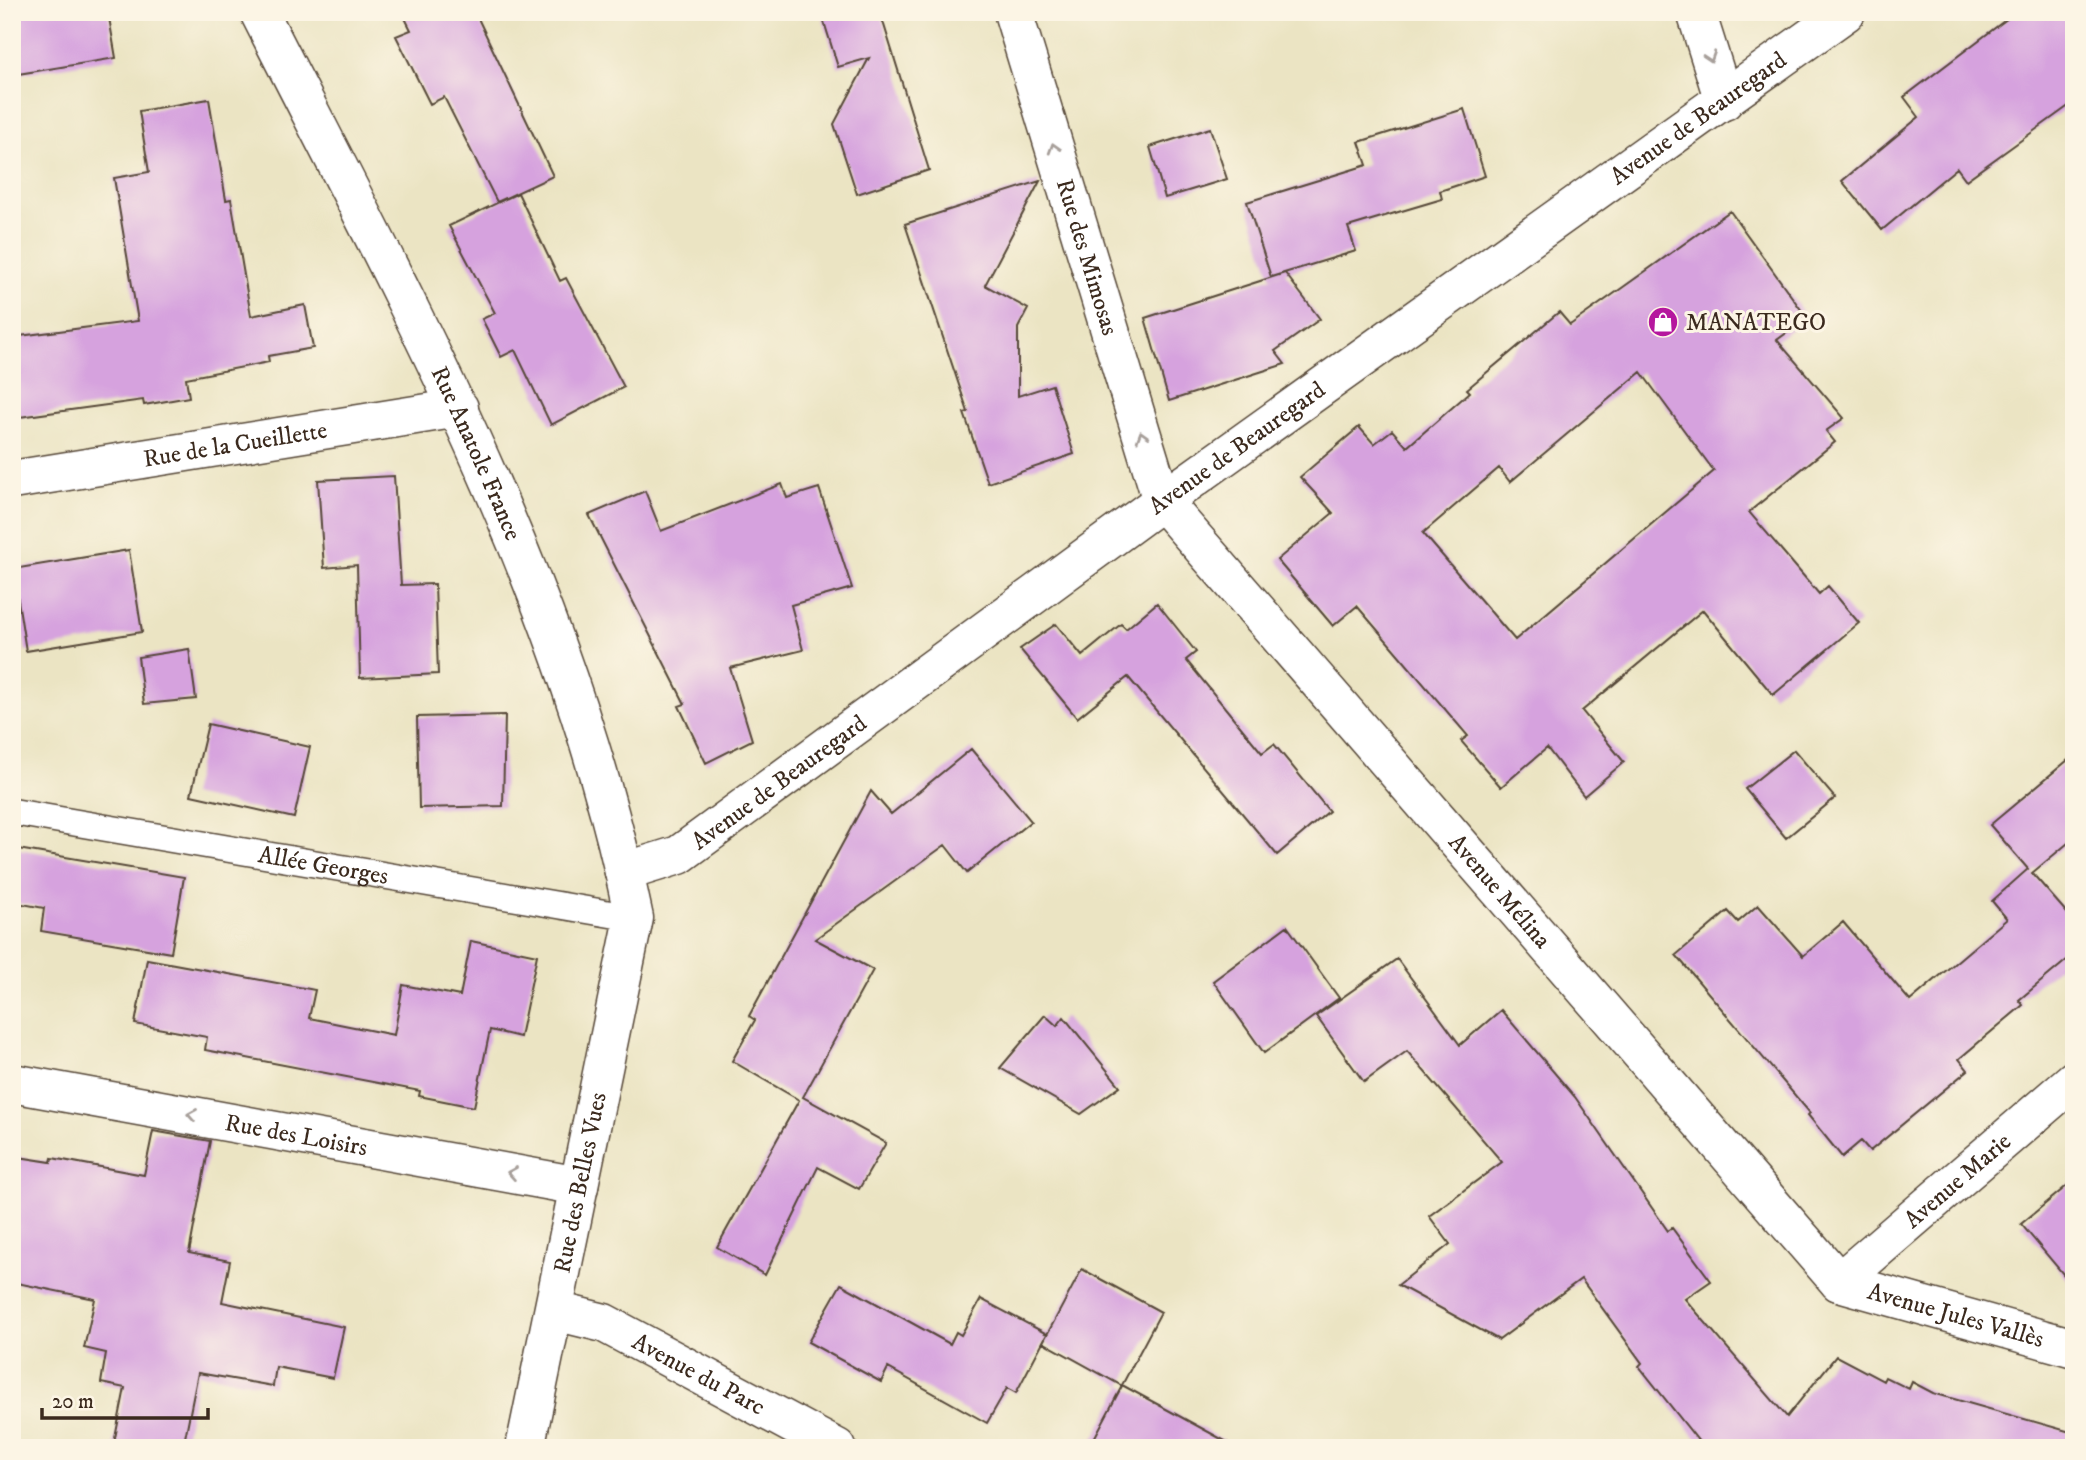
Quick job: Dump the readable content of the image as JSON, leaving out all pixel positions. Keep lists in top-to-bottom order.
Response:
{
  "streets": {
    "street": [
      "Avenue de Beauregard",
      "Rue des Mimosas",
      "Rue de la Cueillette",
      "Rue Anatole France",
      "Avenue Mélina",
      "Rue des Loisirs",
      "Avenue Marie",
      "Rue des Belles Vues",
      "Avenue Jules Vallès",
      "Avenue du Parc"
    ],
    "lane": ["Allée Georges"]
  },
  "crossings": [
    ["Avenue de Beauregard", "Rue des Mimosas"],
    ["Avenue de Beauregard", "Rue Anatole France"],
    ["Avenue de Beauregard", "Avenue Mélina"],
    ["Rue des Mimosas", "Avenue Mélina"],
    ["Rue de la Cueillette", "Rue Anatole France"],
    ["Rue Anatole France", "Allée Georges"],
    ["Rue Anatole France", "Rue des Belles Vues"],
    ["Allée Georges", "Rue des Belles Vues"],
    ["Avenue Mélina", "Avenue Marie"],
    ["Avenue Mélina", "Avenue Jules Vallès"],
    ["Rue des Loisirs", "Rue des Belles Vues"],
    ["Avenue Marie", "Avenue Jules Vallès"],
    ["Rue des Belles Vues", "Avenue du Parc"]
  ],
  "one_way": ["Rue des Mimosas", "Rue des Loisirs"],
  "places": {
    "shop": ["MANATEGO"]
  },
  "scale_bar": "20 m"
}
